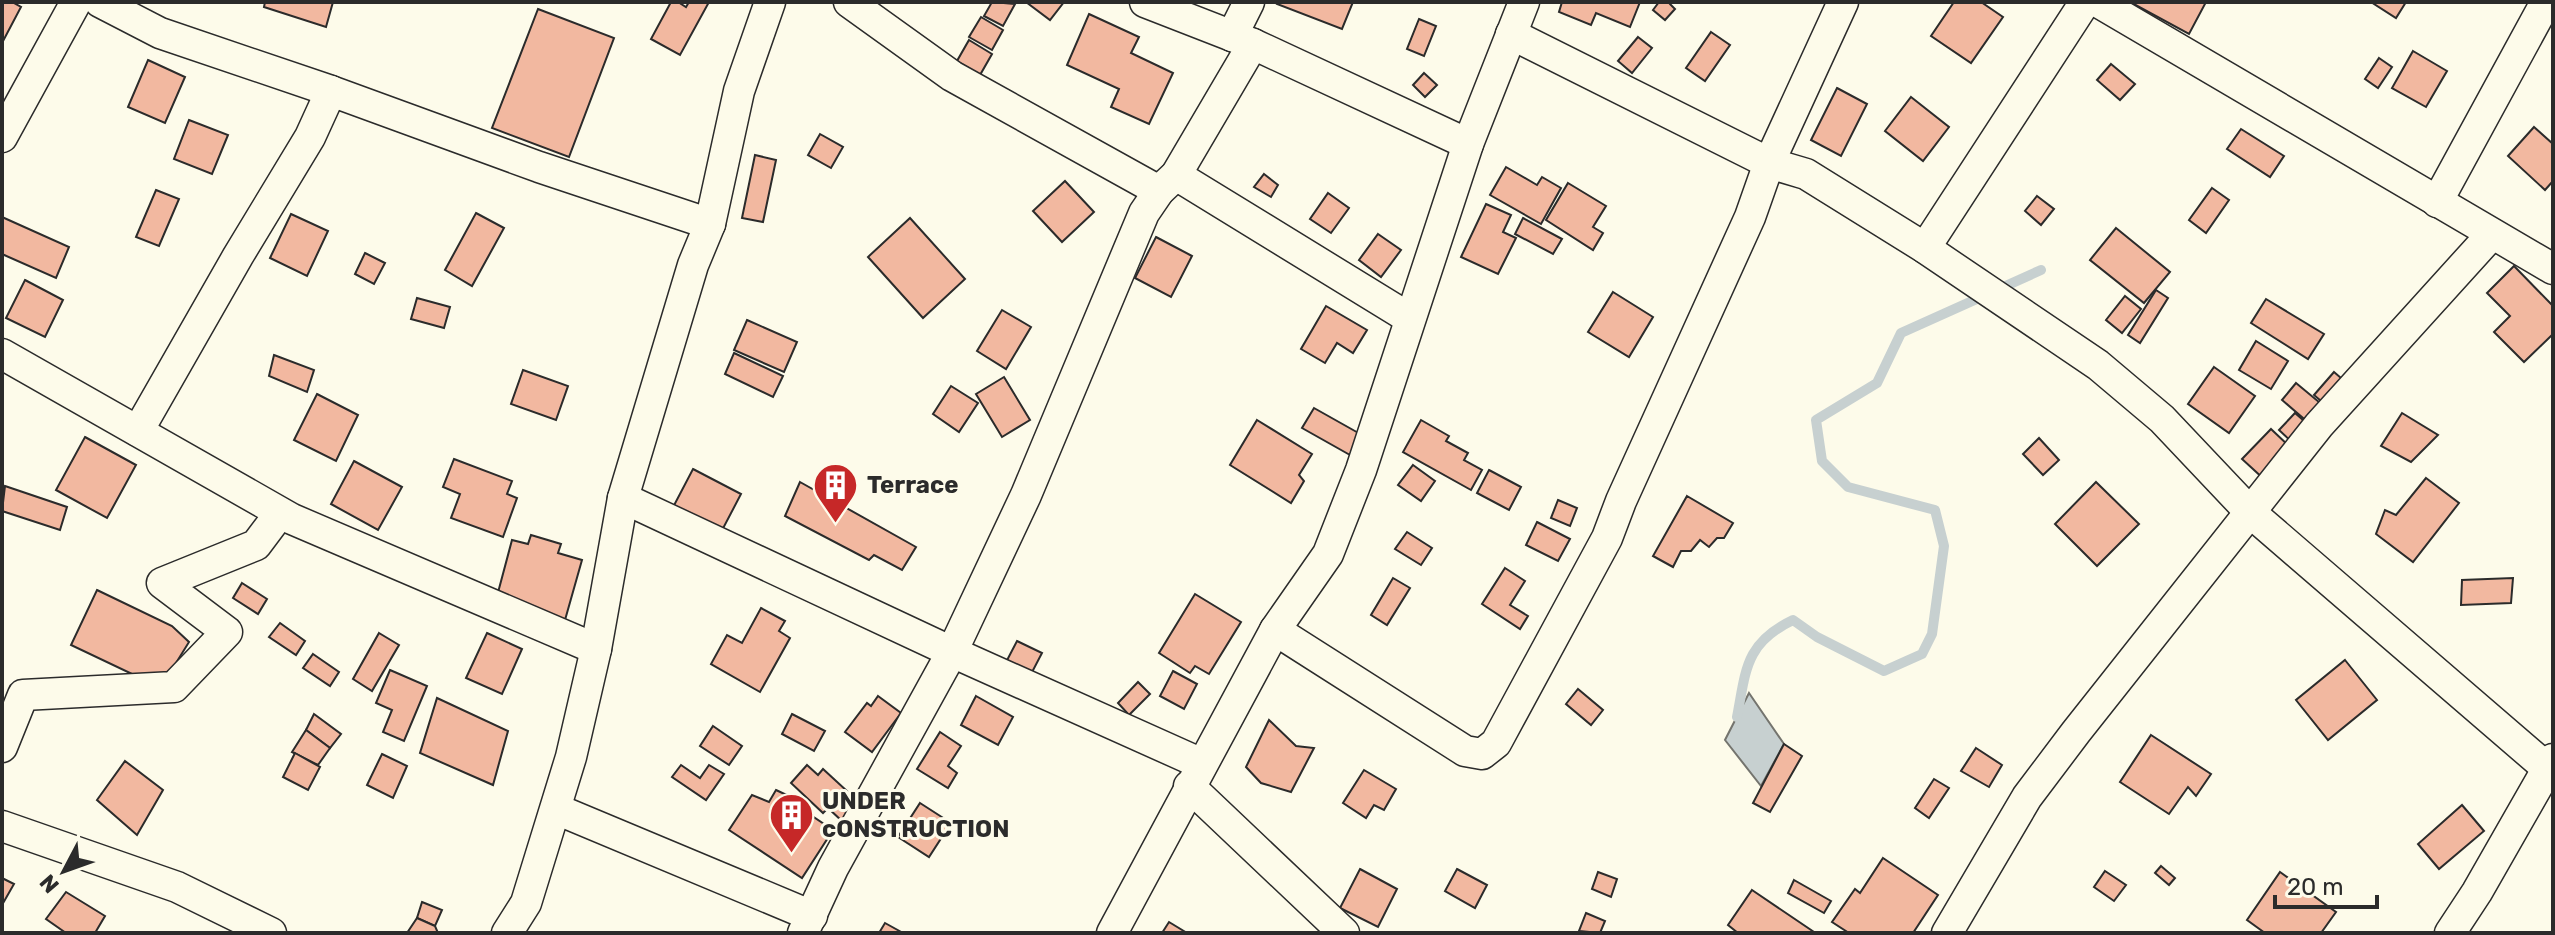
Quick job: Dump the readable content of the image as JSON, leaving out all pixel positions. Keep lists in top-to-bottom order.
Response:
{
  "places": {
    "building": ["Terrace", "UNDER cONSTRUCTION"]
  },
  "scale_bar": "20 m",
  "north": "bottom left"
}
